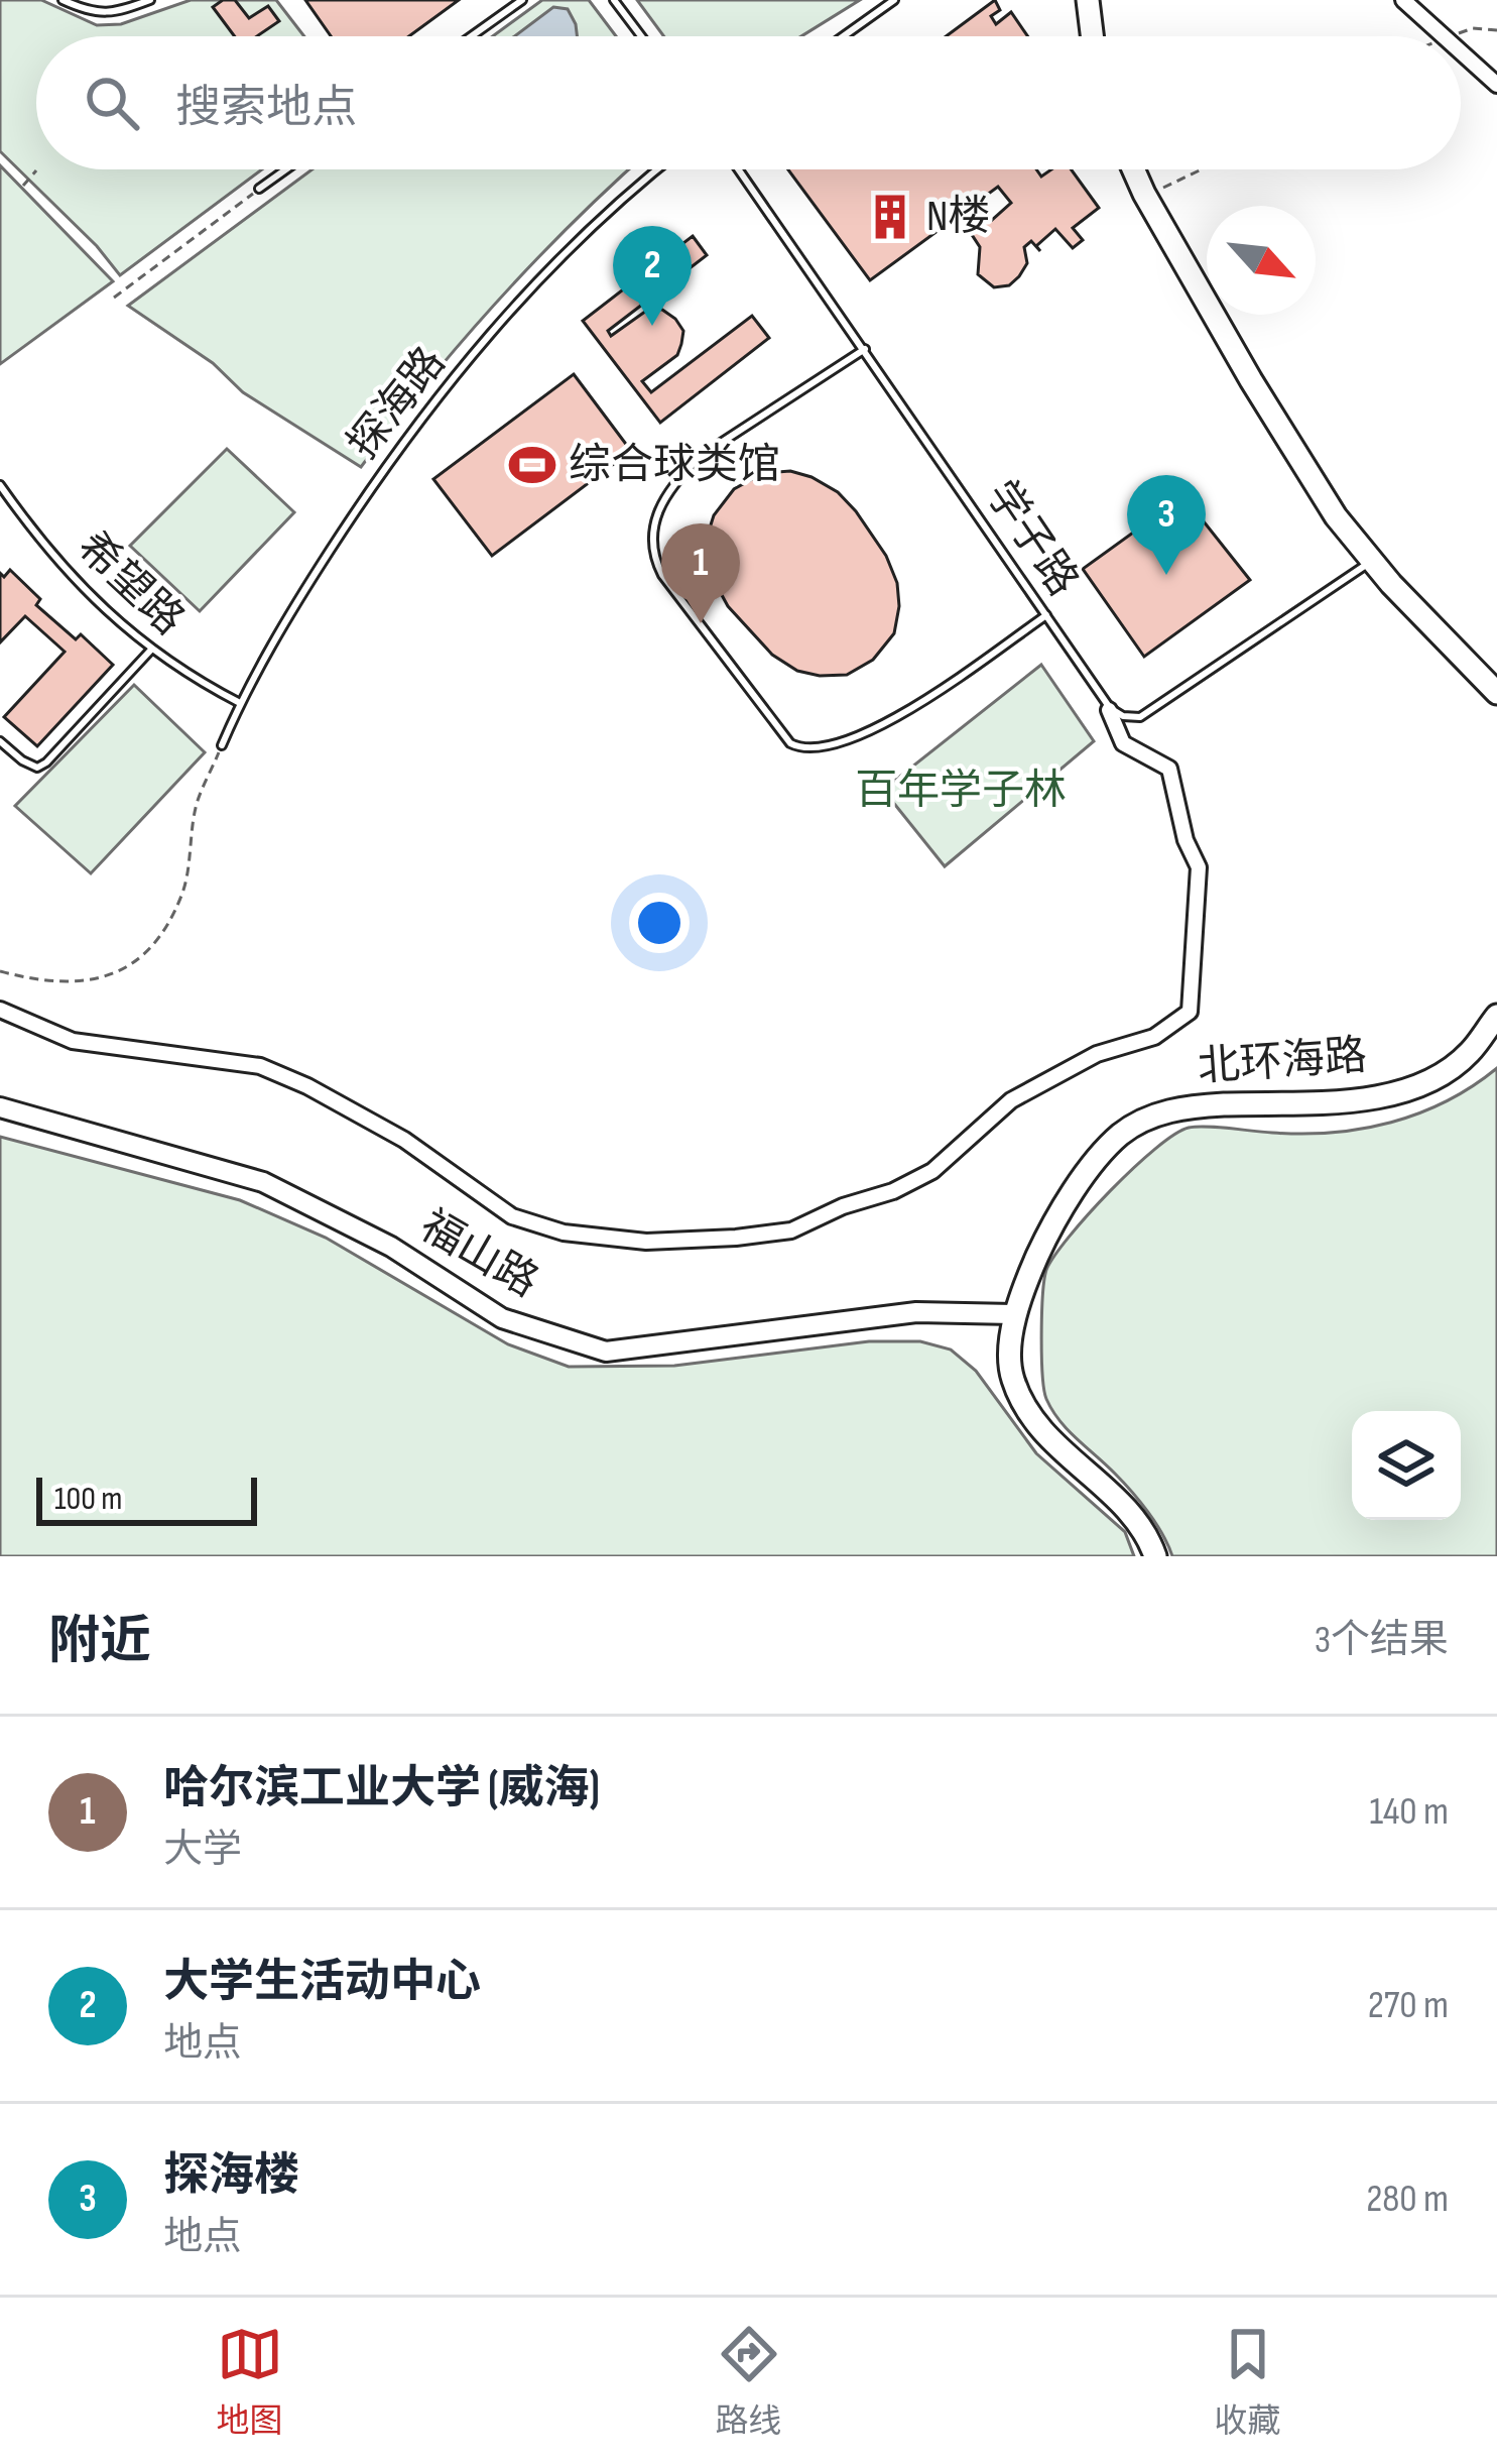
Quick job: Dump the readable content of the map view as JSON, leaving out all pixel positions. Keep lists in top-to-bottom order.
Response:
{
  "streets": {
    "main road": ["北环海路", "福山路"],
    "lane": ["探海路", "学子路", "希望路"]
  },
  "crossings": [
    ["探海路", "希望路"],
    ["北环海路", "福山路"]
  ],
  "parks": ["百年学子林"],
  "places": {
    "building": ["N楼"],
    "sports": ["综合球类馆"]
  },
  "scale_bar": "100 m",
  "north": "bottom right",
  "page": {
    "search": "搜索地点",
    "pins": ["2", "3", "1"],
    "scale": "100 m",
    "heading": ["附近", "3个结果"],
    "list": [
      {
        "mark": "1",
        "name": "哈尔滨工业大学 (威海)",
        "note": "大学",
        "value": "140 m"
      },
      {
        "mark": "2",
        "name": "大学生活动中心",
        "note": "地点",
        "value": "270 m"
      },
      {
        "mark": "3",
        "name": "探海楼",
        "note": "地点",
        "value": "280 m"
      }
    ],
    "nav": ["地图", "路线", "收藏"]
  }
}
